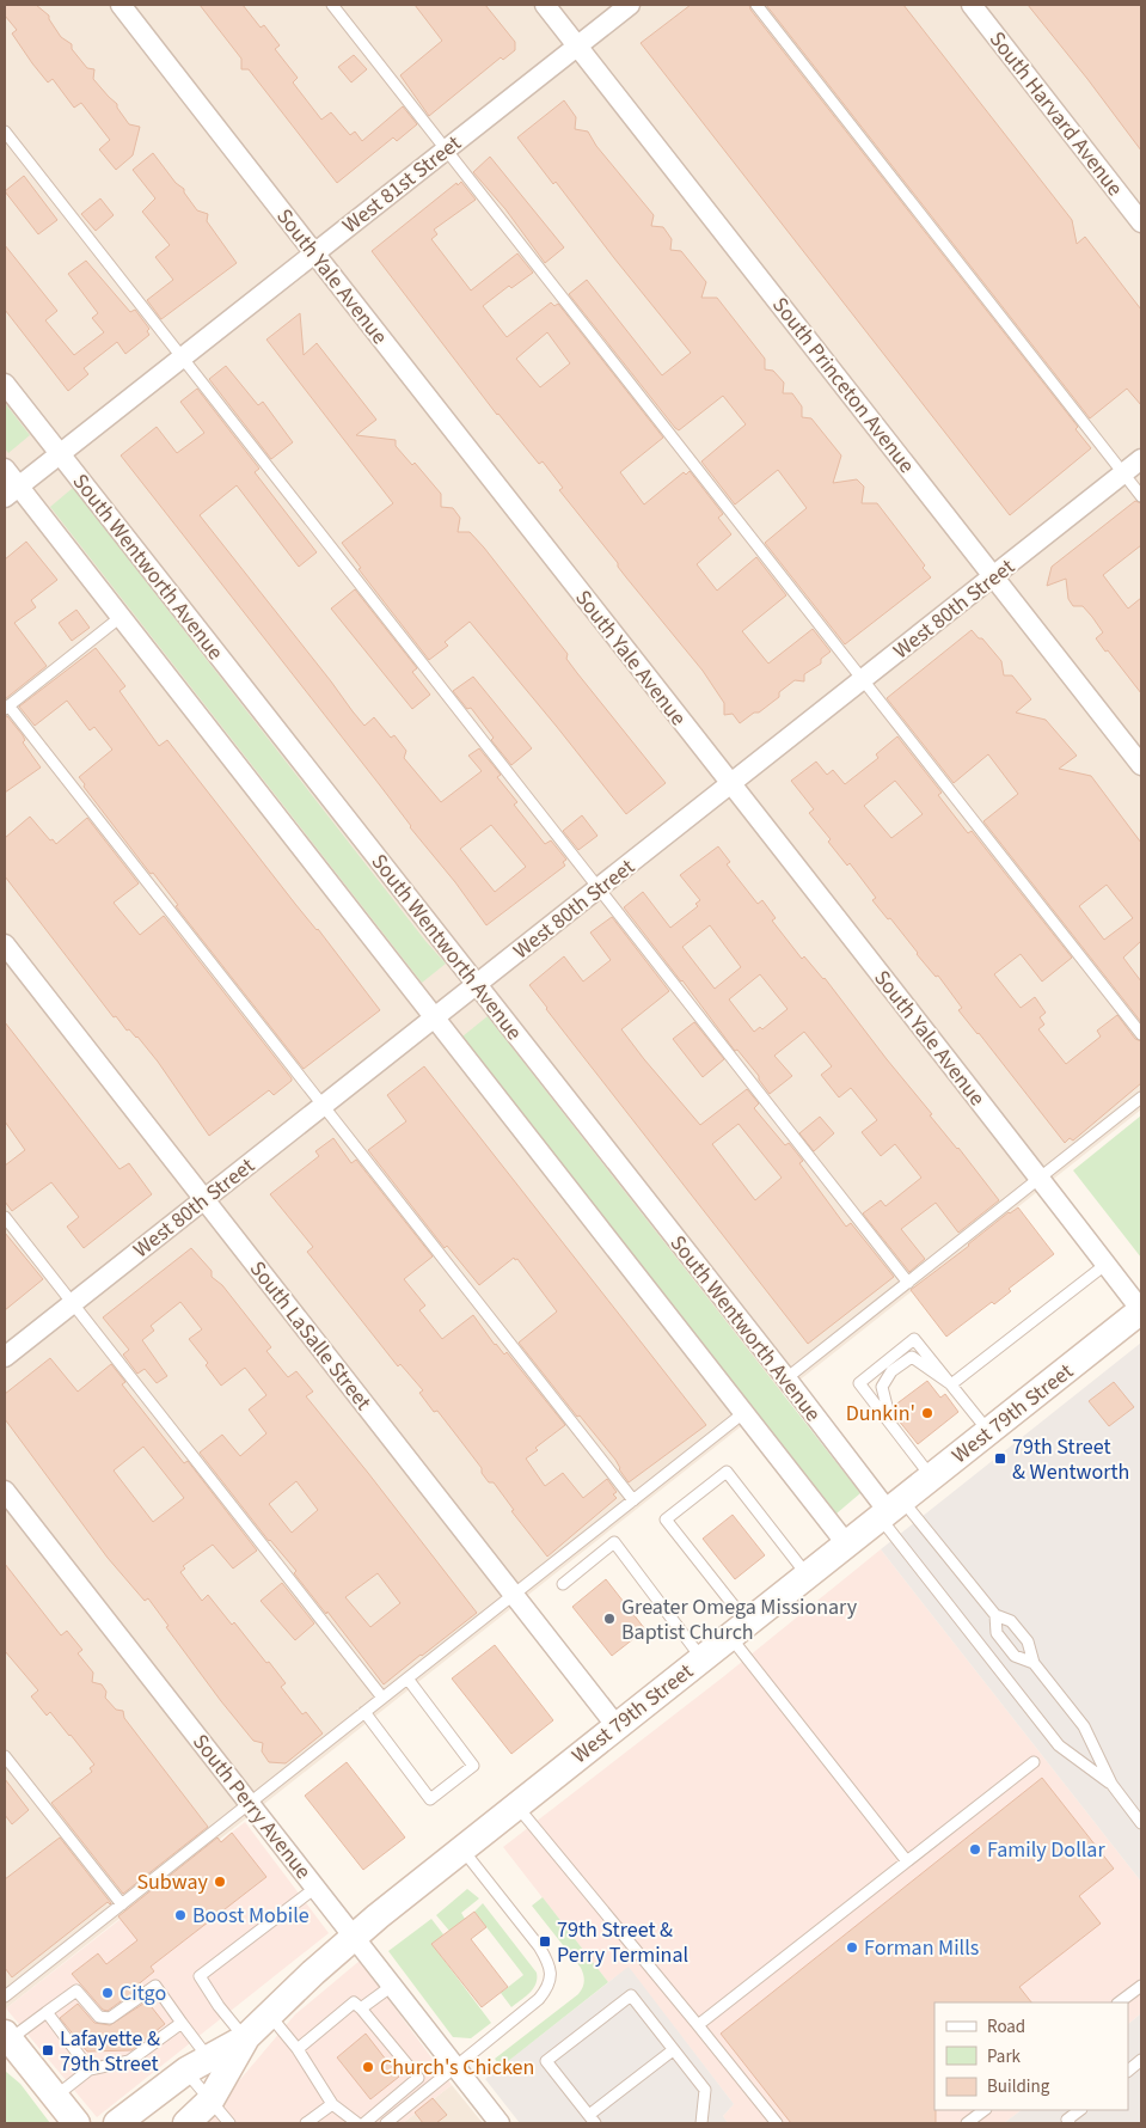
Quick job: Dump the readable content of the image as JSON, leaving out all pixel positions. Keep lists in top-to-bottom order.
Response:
{
  "streets": {
    "main road": ["West 79th Street"],
    "street": [
      "South Harvard Avenue",
      "West 81st Street",
      "South Yale Avenue",
      "South Princeton Avenue",
      "South Wentworth Avenue",
      "West 80th Street",
      "South LaSalle Street",
      "South Perry Avenue"
    ]
  },
  "crossings": [
    ["West 81st Street", "South Yale Avenue"],
    ["West 81st Street", "South Princeton Avenue"],
    ["West 81st Street", "South Wentworth Avenue"],
    ["South Yale Avenue", "West 80th Street"],
    ["South Yale Avenue", "West 79th Street"],
    ["South Princeton Avenue", "West 80th Street"],
    ["South Wentworth Avenue", "West 80th Street"],
    ["South Wentworth Avenue", "West 79th Street"],
    ["West 80th Street", "South LaSalle Street"],
    ["South LaSalle Street", "West 79th Street"],
    ["West 79th Street", "South Perry Avenue"]
  ],
  "places": {
    "other": [
      "Dunkin'",
      "Greater Omega Missionary Baptist Church",
      "Family Dollar",
      "Subway",
      "Boost Mobile",
      "Forman Mills",
      "Citgo",
      "Church's Chicken"
    ],
    "transit": ["79th Street & Wentworth", "79th Street & Perry Terminal", "Lafayette & 79th Street"]
  },
  "legend": ["Road", "Park", "Building"]
}
